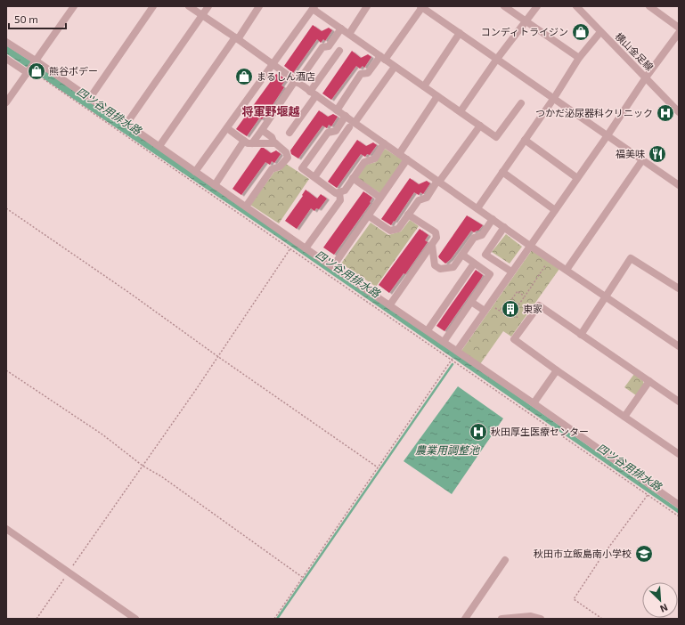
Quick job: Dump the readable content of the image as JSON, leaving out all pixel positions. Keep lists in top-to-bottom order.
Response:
{
  "streets": {
    "street": ["横山金足線"]
  },
  "districts": ["将軍野堰越"],
  "water": ["四ツ谷用排水路", "農業用調整池"],
  "places": {
    "shop": ["コンディトライジン", "熊谷ボデー", "まるしん酒店"],
    "hospital": ["つかだ泌尿器科クリニック", "秋田厚生医療センター"],
    "restaurant": ["福美味"],
    "building": ["東家"],
    "school or university": ["秋田市立飯島南小学校"]
  },
  "scale_bar": "50 m",
  "north": "bottom right"
}
